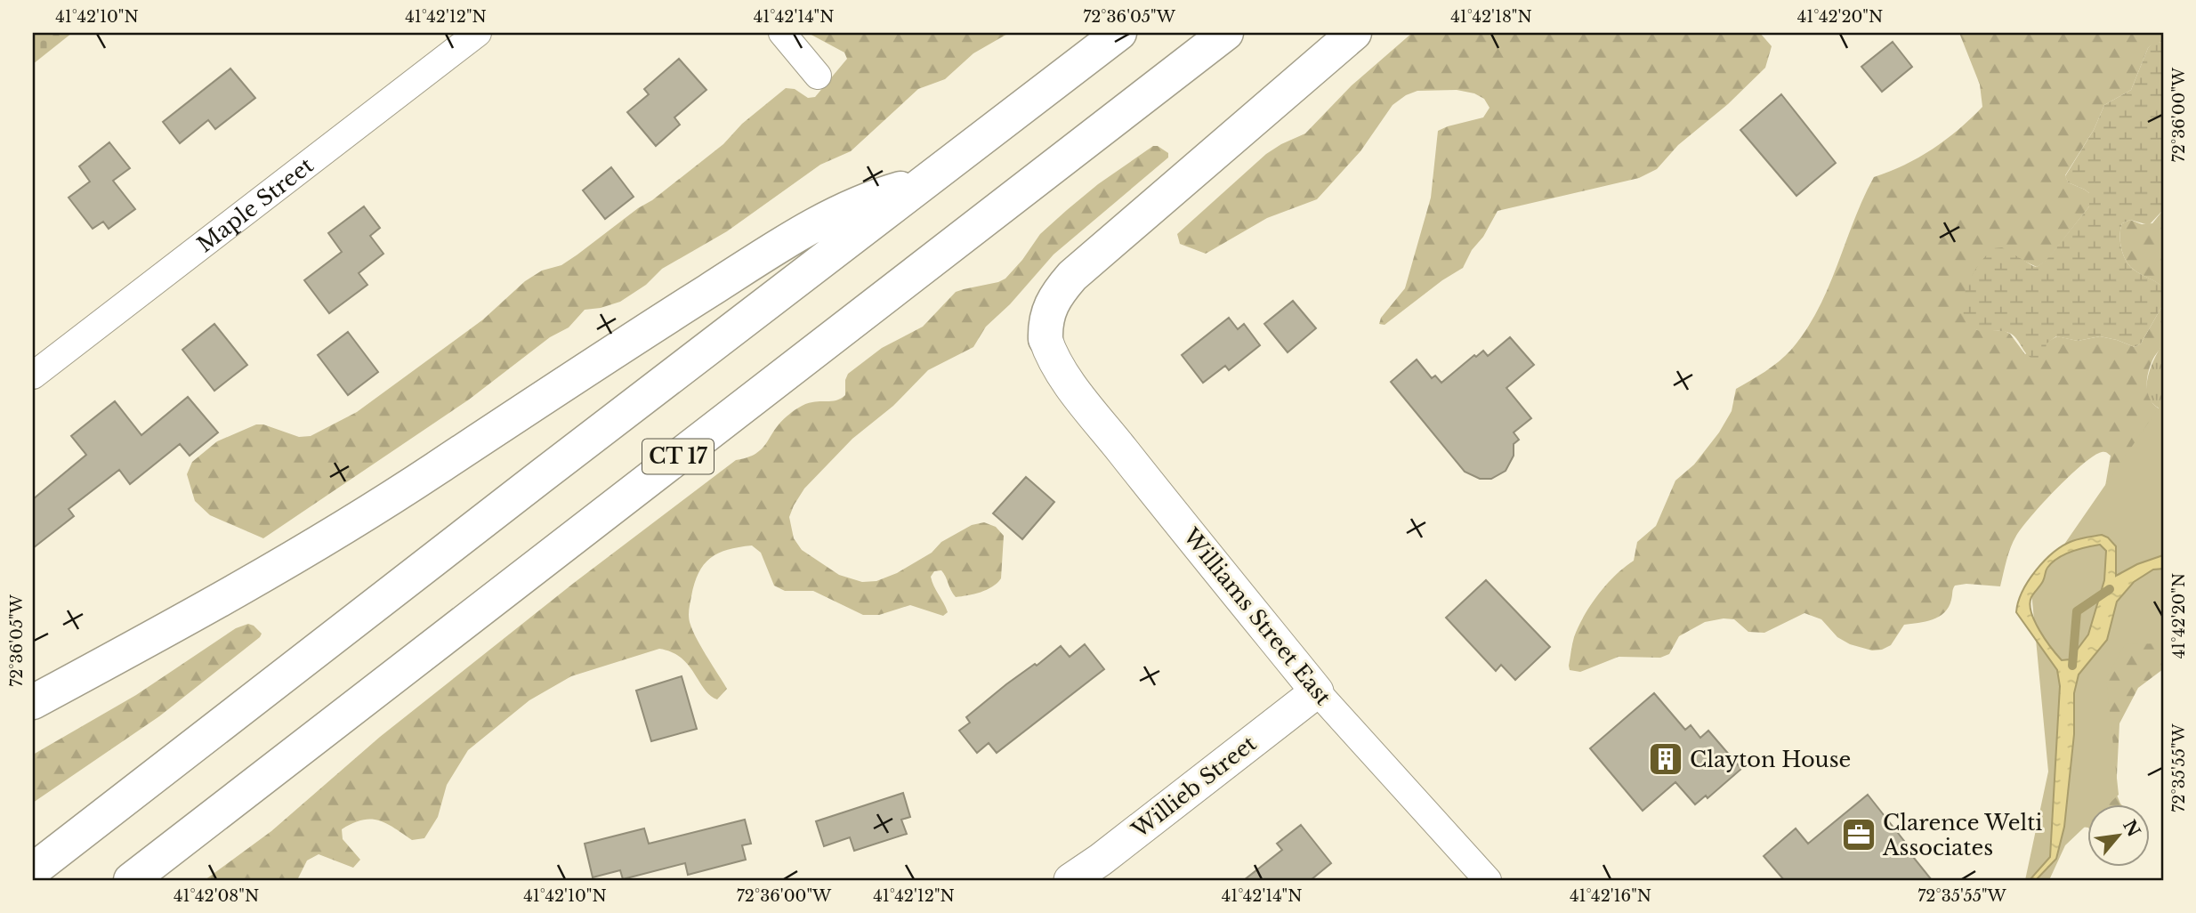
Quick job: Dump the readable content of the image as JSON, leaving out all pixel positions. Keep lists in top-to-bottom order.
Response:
{
  "streets": {
    "highway": ["CT 17"],
    "street": ["Maple Street", "Williams Street East", "Willieb Street"]
  },
  "crossings": [
    ["Williams Street East", "Willieb Street"]
  ],
  "places": {
    "building": ["Clayton House"],
    "office": ["Clarence Welti Associates"]
  },
  "north": "top right",
  "coordinates": [
    "41°42'10\"N",
    "41°42'12\"N",
    "41°42'14\"N",
    "72°36'05\"W",
    "41°42'18\"N",
    "41°42'20\"N",
    "72°36'00\"W",
    "72°35'55\"W",
    "41°42'08\"N",
    "41°42'16\"N"
  ]
}
